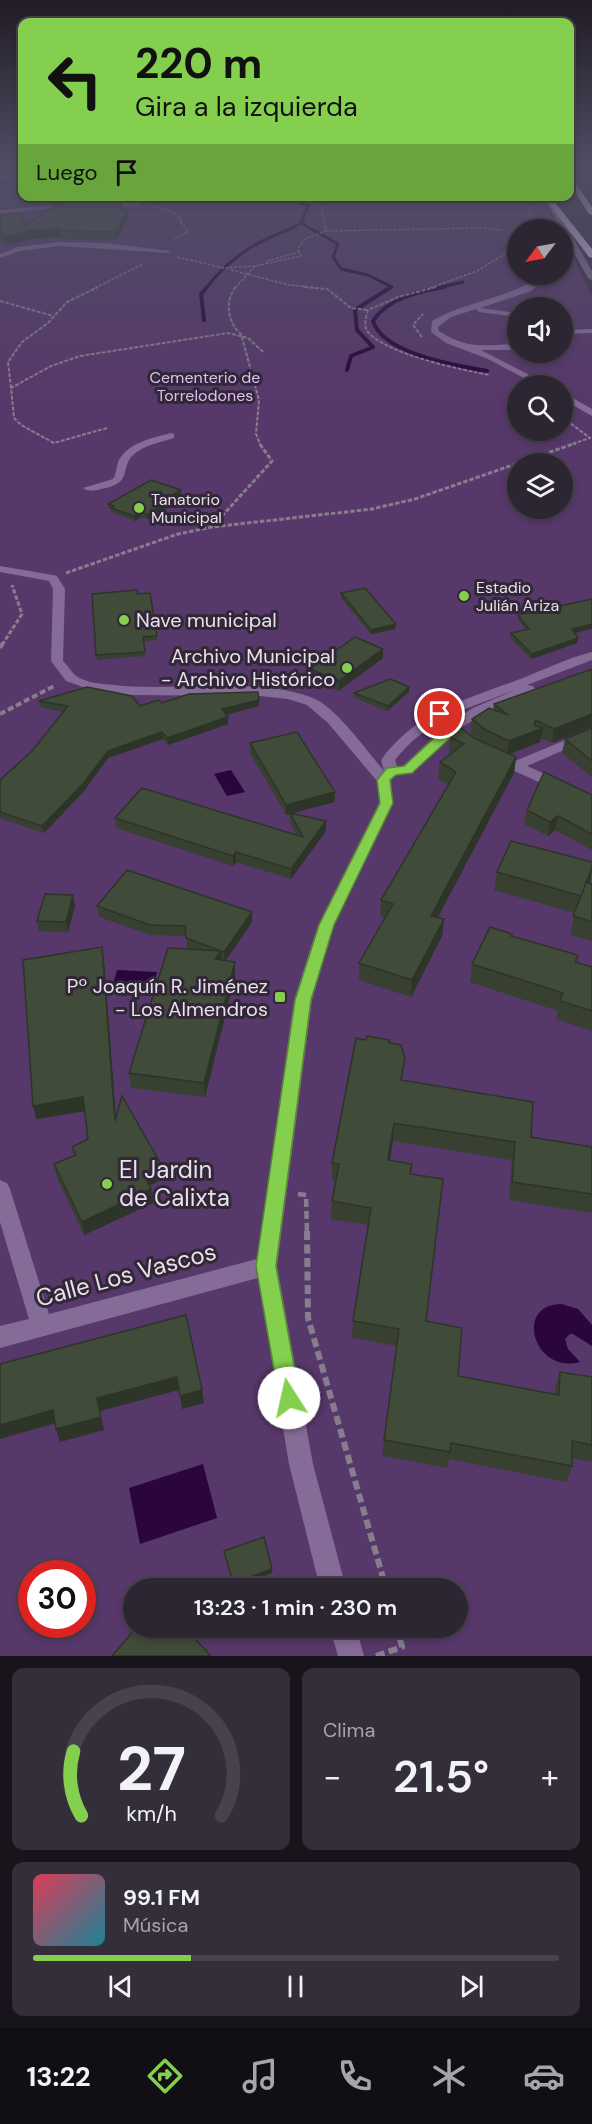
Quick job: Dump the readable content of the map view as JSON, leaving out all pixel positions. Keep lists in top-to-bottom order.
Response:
{
  "streets": {
    "street": ["Calle Los Vascos"]
  },
  "parks": ["Cementerio de Torrelodones"],
  "places": {
    "other": [
      "Tanatorio Municipal",
      "Estadio Julián Ariza",
      "Nave municipal",
      "Archivo Municipal - Archivo Histórico",
      "El Jardin de Calixta"
    ],
    "transit": ["Pº Joaquín R. Jiménez - Los Almendros"]
  },
  "north": "bottom left",
  "page": {
    "turn": ["220 m", "Gira a la izquierda"],
    "then": "Luego",
    "limit": "30",
    "trip": "13:23 · 1 min · 230 m",
    "tile": "Clima",
    "heat": ["−", "21.5°", "+"],
    "song": ["99.1 FM", "Música"],
    "tabs": "13:22",
    "gauge": ["27", "km/h"]
  }
}
